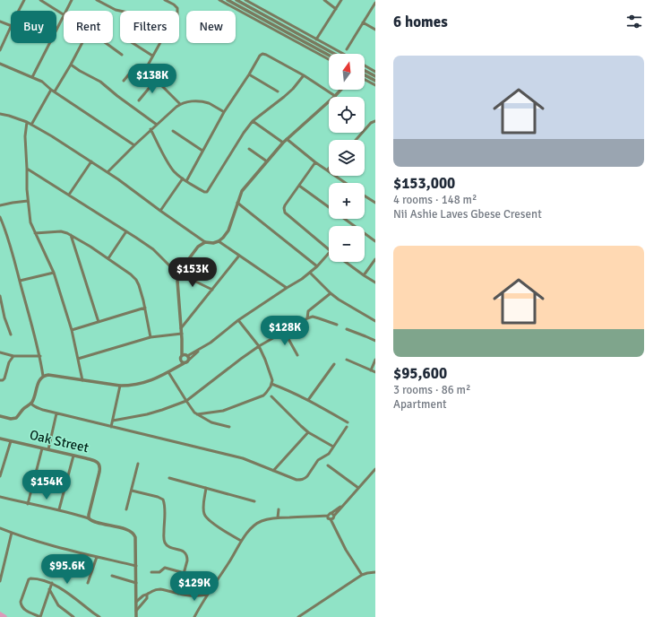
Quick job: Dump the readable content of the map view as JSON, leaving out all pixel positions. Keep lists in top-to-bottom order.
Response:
{
  "streets": {
    "street": ["Oak Street"]
  },
  "north": "top",
  "page": {
    "heading": "6 homes",
    "chip": [
      "Buy",
      "Rent",
      "Filters",
      "New"
    ],
    "list": [
      {
        "name": "$153,000",
        "note": "4 rooms · 148 m² · Nii Ashie Laves Gbese Cresent"
      },
      {
        "name": "$95,600",
        "note": "3 rooms · 86 m² · Apartment"
      }
    ],
    "map_buttons": ["+", "−"],
    "price": [
      "$138K",
      "$153K",
      "$128K",
      "$154K",
      "$95.6K",
      "$129K"
    ]
  }
}
